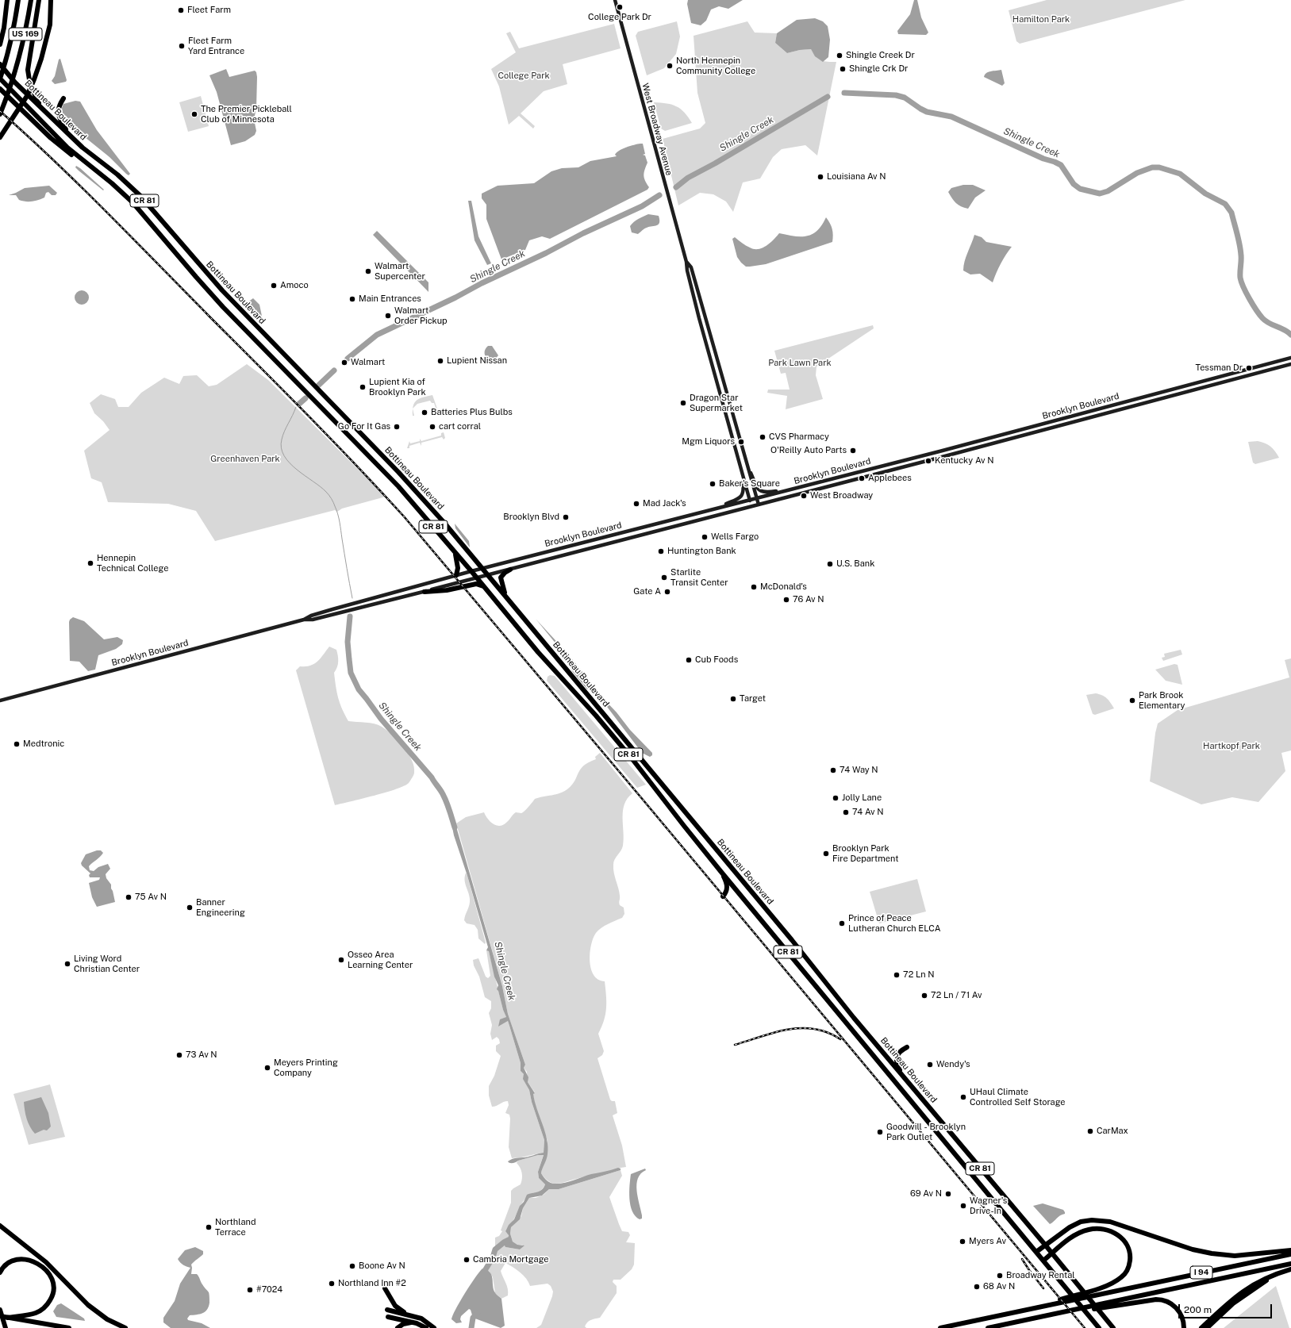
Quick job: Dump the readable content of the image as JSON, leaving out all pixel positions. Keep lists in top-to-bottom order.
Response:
{
  "streets": {
    "highway": [
      "US 169",
      "Bottineau Boulevard",
      "CR 81",
      "I 94"
    ],
    "main road": ["West Broadway Avenue", "Brooklyn Boulevard"]
  },
  "crossings": [
    ["US 169", "Bottineau Boulevard"],
    ["Bottineau Boulevard", "Brooklyn Boulevard"],
    ["West Broadway Avenue", "Brooklyn Boulevard"]
  ],
  "water": ["Shingle Creek"],
  "parks": [
    "Hamilton Park",
    "College Park",
    "Park Lawn Park",
    "Greenhaven Park",
    "Hartkopf Park"
  ],
  "places": [
    "College Park Dr",
    "Fleet Farm",
    "Fleet Farm Yard Entrance",
    "Shingle Creek Dr",
    "North Hennepin Community College",
    "Shingle Crk Dr",
    "The Premier Pickleball Club of Minnesota",
    "Louisiana Av N",
    "Walmart Supercenter",
    "Amoco",
    "Main Entrances",
    "Walmart Order Pickup",
    "Lupient Nissan",
    "Walmart",
    "Tessman Dr",
    "Lupient Kia of Brooklyn Park",
    "Dragon Star Supermarket",
    "Batteries Plus Bulbs",
    "Go For It Gas",
    "cart corral",
    "CVS Pharmacy",
    "Mgm Liquors",
    "O'Reilly Auto Parts",
    "Kentucky Av N",
    "Applebees",
    "Baker's Square",
    "West Broadway",
    "Mad Jack's",
    "Brooklyn Blvd",
    "Wells Fargo",
    "Huntington Bank",
    "Hennepin Technical College",
    "U.S. Bank",
    "Starlite Transit Center",
    "McDonald's",
    "Gate A",
    "76 Av N",
    "Cub Foods",
    "Target",
    "Park Brook Elementary",
    "Medtronic",
    "74 Way N",
    "Jolly Lane",
    "74 Av N",
    "Brooklyn Park Fire Department",
    "75 Av N",
    "Banner Engineering",
    "Prince of Peace Lutheran Church ELCA",
    "Osseo Area Learning Center",
    "Living Word Christian Center",
    "72 Ln N",
    "72 Ln / 71 Av",
    "73 Av N",
    "Wendy's",
    "Meyers Printing Company",
    "UHaul Climate Controlled Self Storage",
    "CarMax",
    "Goodwill - Brooklyn Park Outlet",
    "69 Av N",
    "Wagner's Drive-In",
    "Northland Terrace",
    "Myers Av",
    "Cambria Mortgage",
    "Boone Av N",
    "Broadway Rental",
    "Northland Inn #2",
    "68 Av N",
    "#7024"
  ],
  "scale_bar": "200 m"
}
